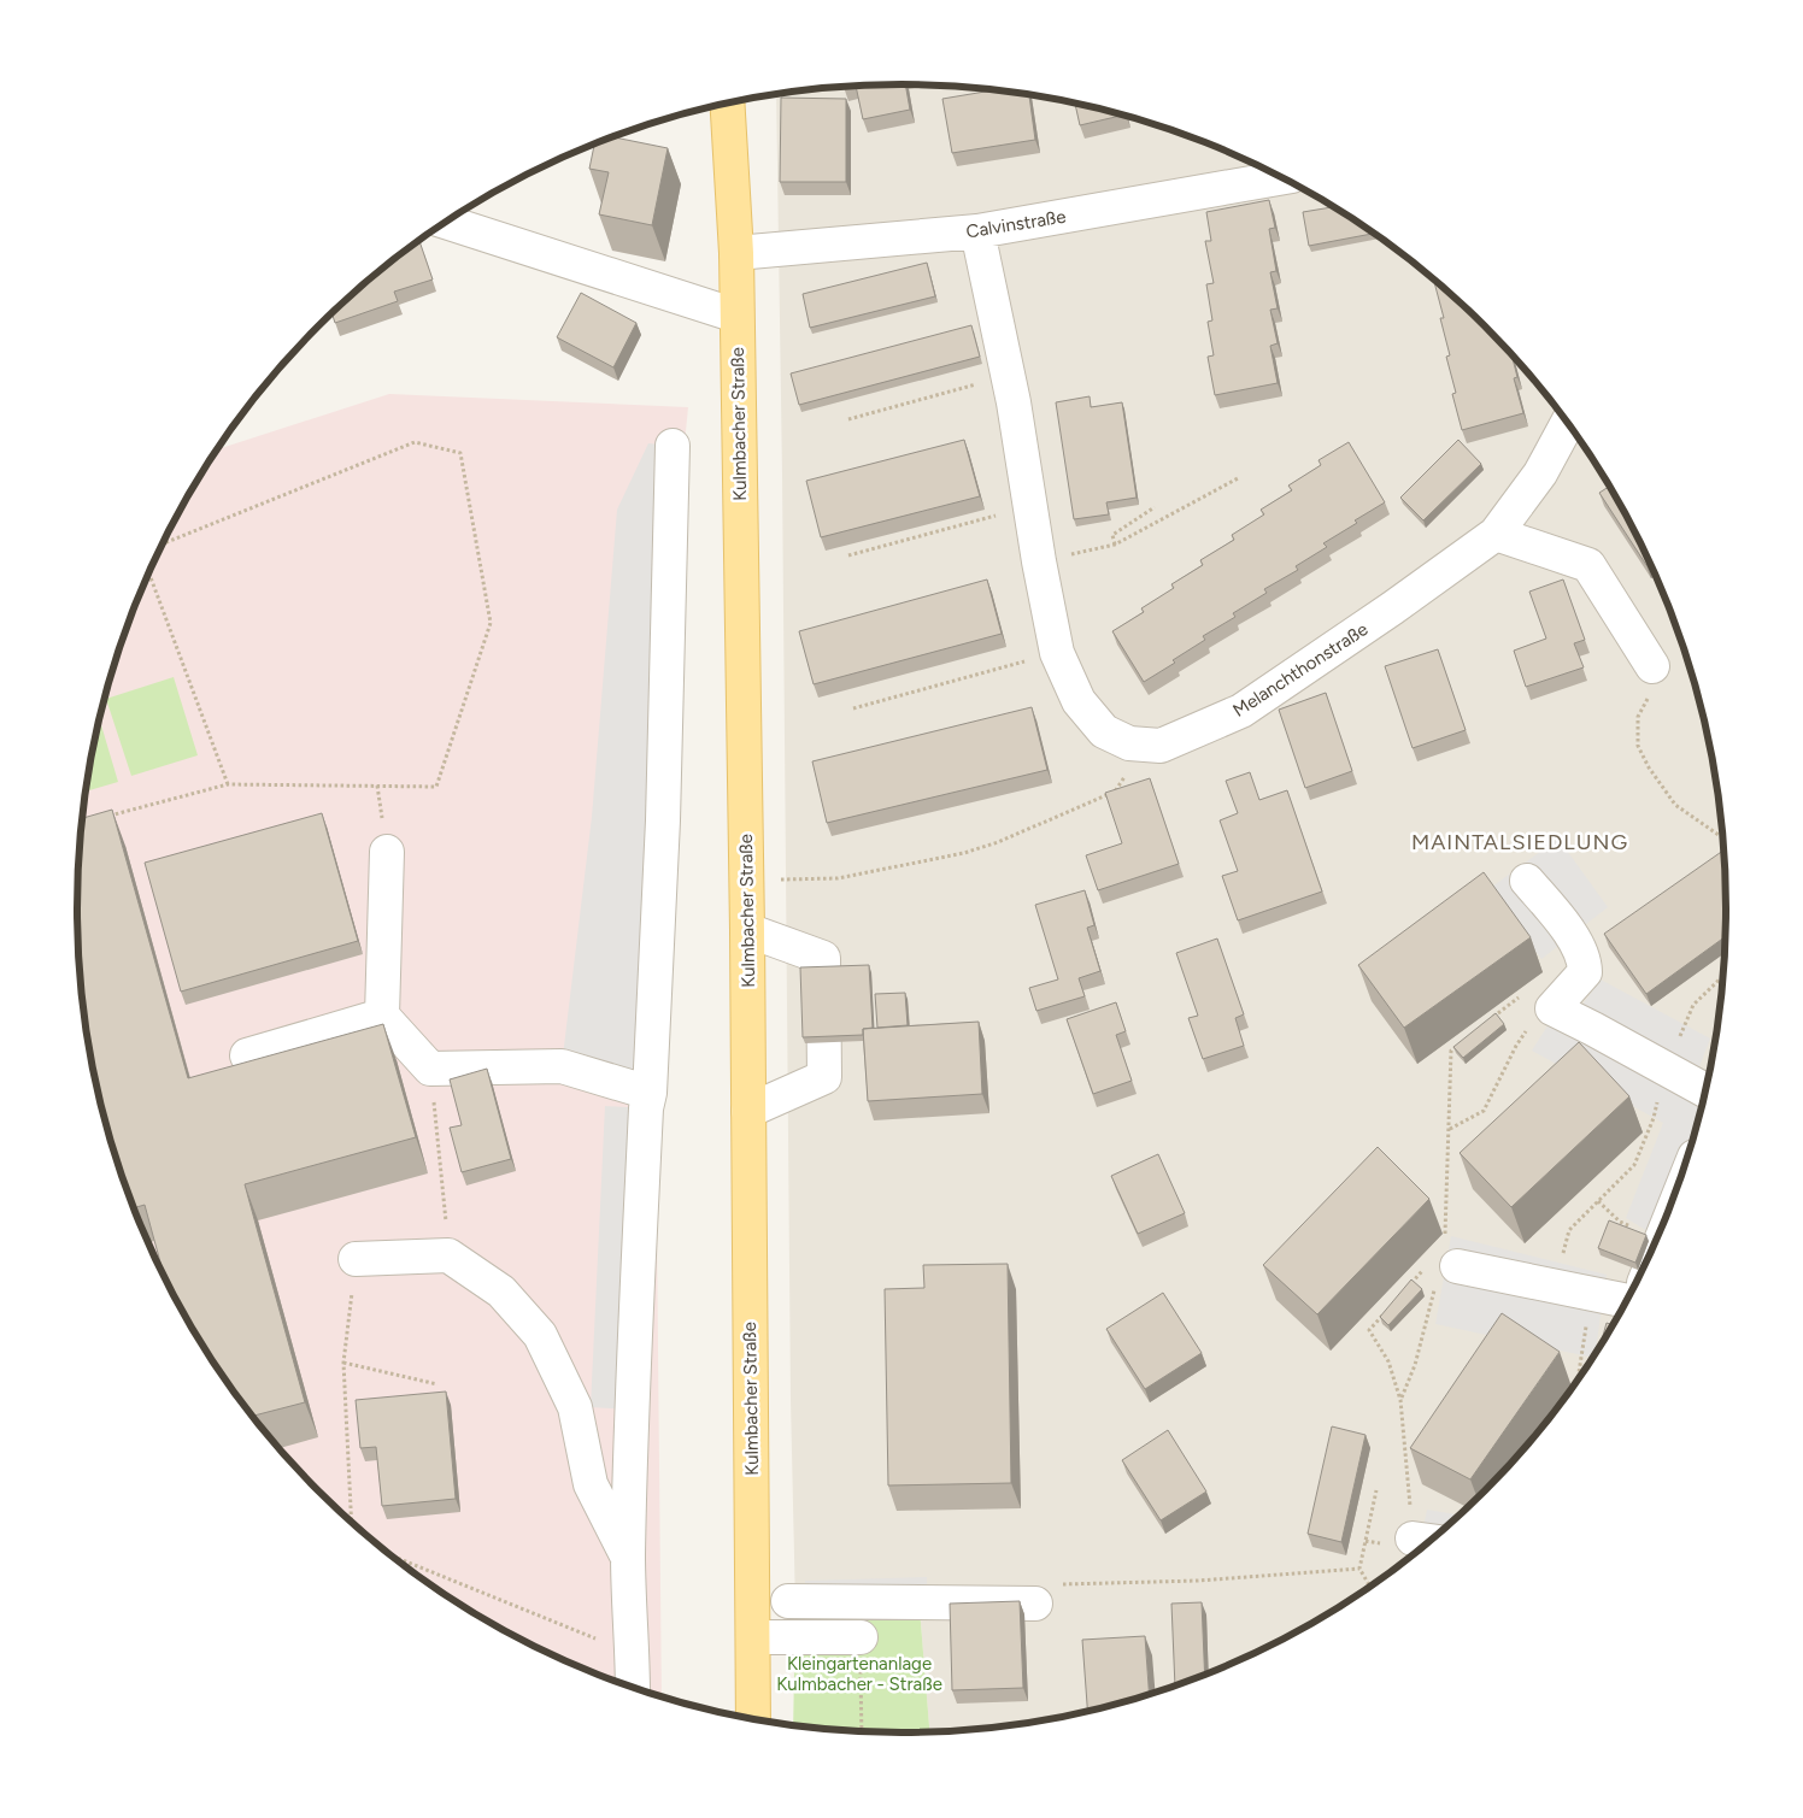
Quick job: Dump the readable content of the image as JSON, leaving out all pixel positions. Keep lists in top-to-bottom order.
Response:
{
  "streets": {
    "main road": ["Kulmbacher Straße"],
    "street": ["Calvinstraße", "Melanchthonstraße"]
  },
  "crossings": [
    ["Calvinstraße", "Kulmbacher Straße"],
    ["Calvinstraße", "Melanchthonstraße"]
  ],
  "districts": ["MAINTALSIEDLUNG"],
  "parks": ["Kleingartenanlage Kulmbacher - Straße"]
}
